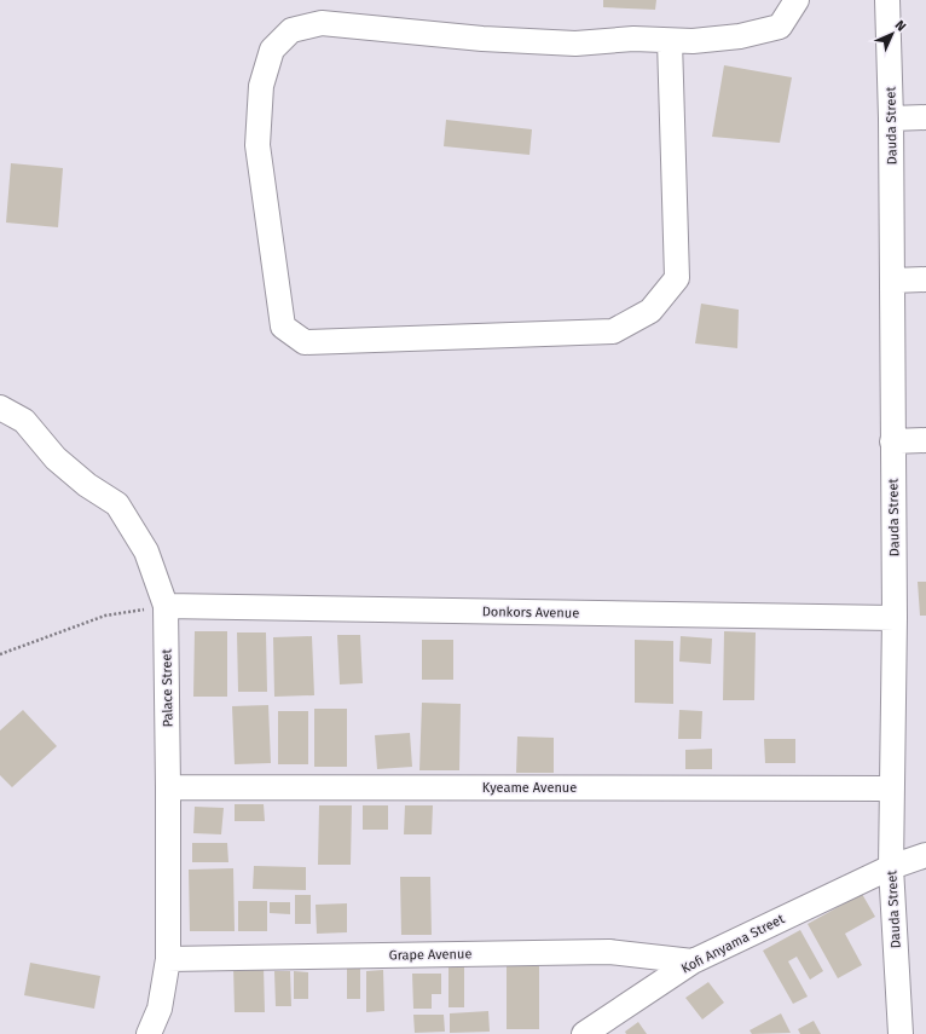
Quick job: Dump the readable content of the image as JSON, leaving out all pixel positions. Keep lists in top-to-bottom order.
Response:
{
  "streets": {
    "street": [
      "Dauda Street",
      "Donkors Avenue",
      "Palace Street",
      "Kyeame Avenue",
      "Kofi Anyama Street",
      "Grape Avenue"
    ]
  },
  "crossings": [
    ["Dauda Street", "Donkors Avenue"],
    ["Dauda Street", "Kyeame Avenue"],
    ["Dauda Street", "Kofi Anyama Street"],
    ["Donkors Avenue", "Palace Street"],
    ["Palace Street", "Kyeame Avenue"],
    ["Palace Street", "Grape Avenue"],
    ["Kofi Anyama Street", "Grape Avenue"]
  ],
  "north": "top right"
}
